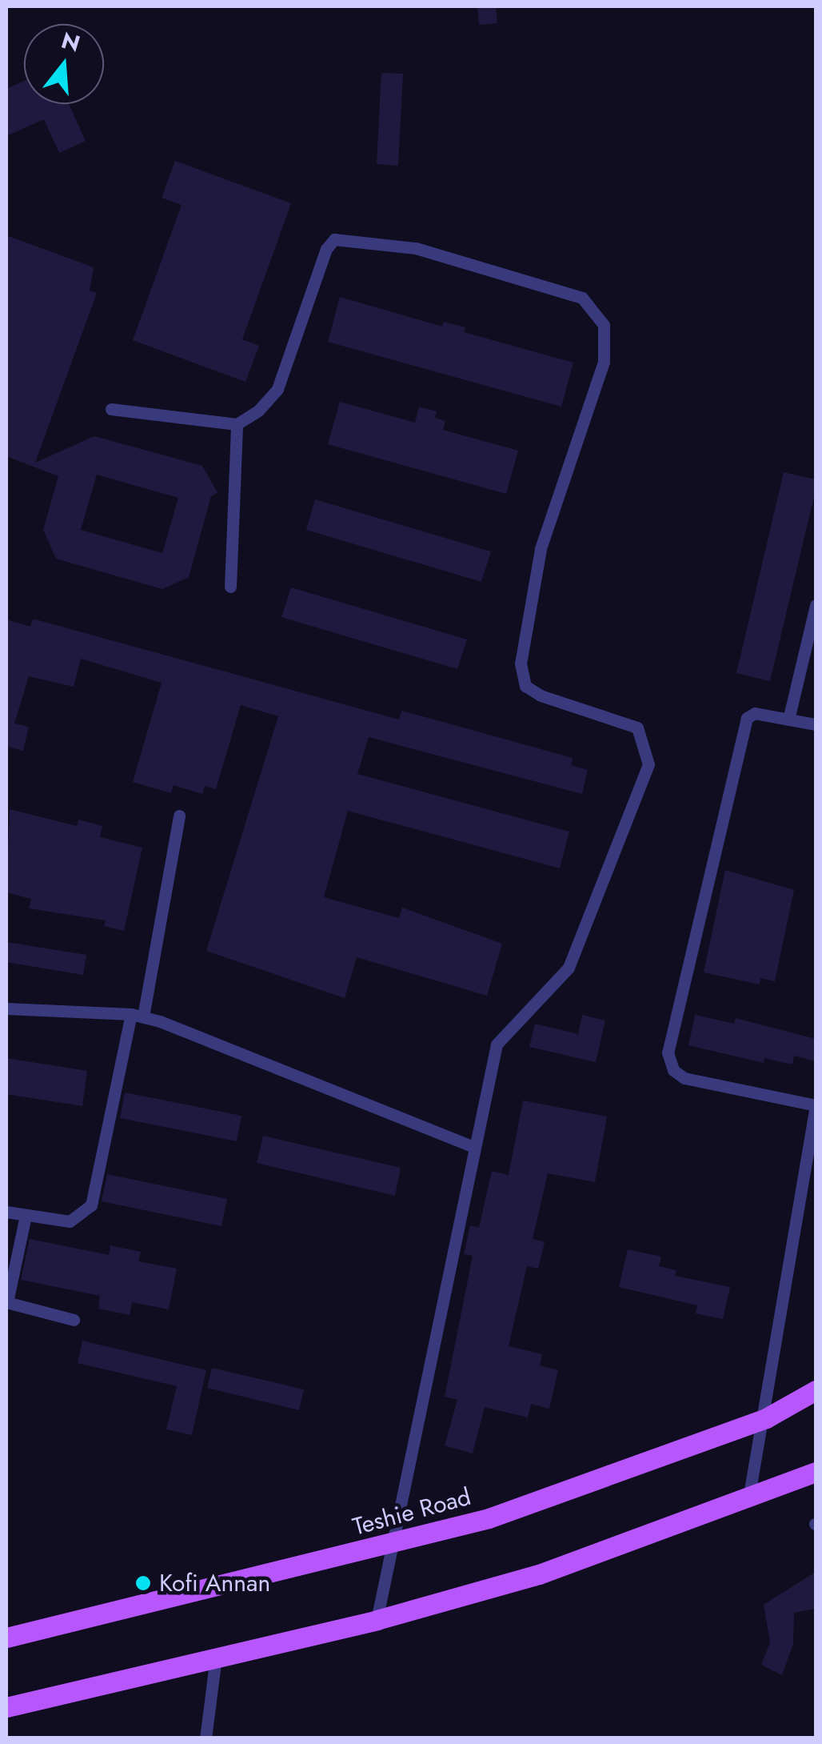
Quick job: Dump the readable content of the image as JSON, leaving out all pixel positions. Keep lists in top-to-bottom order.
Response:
{
  "streets": {
    "main road": ["Teshie Road"]
  },
  "places": ["Kofi Annan"],
  "north": "top"
}
